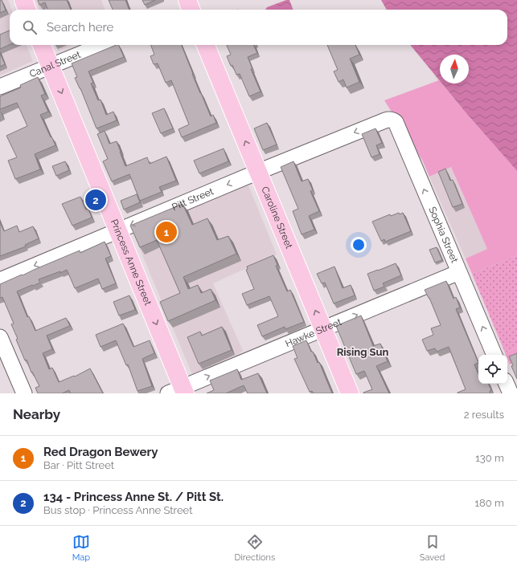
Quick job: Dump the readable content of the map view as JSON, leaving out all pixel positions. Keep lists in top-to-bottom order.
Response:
{
  "streets": {
    "main road": ["Caroline Street", "Princess Anne Street"],
    "street": [
      "Canal Street",
      "Pitt Street",
      "Sophia Street",
      "Hawke Street"
    ]
  },
  "crossings": [
    ["Canal Street", "Princess Anne Street"],
    ["Pitt Street", "Caroline Street"],
    ["Pitt Street", "Sophia Street"],
    ["Pitt Street", "Princess Anne Street"],
    ["Caroline Street", "Hawke Street"],
    ["Sophia Street", "Hawke Street"],
    ["Princess Anne Street", "Hawke Street"]
  ],
  "one_way": [
    "Pitt Street",
    "Caroline Street",
    "Sophia Street",
    "Princess Anne Street",
    "Hawke Street"
  ],
  "districts": ["Rising Sun"],
  "north": "top",
  "page": {
    "search": "Search here",
    "pins": ["2", "1"],
    "heading": ["Nearby", "2 results"],
    "list": [
      {
        "mark": "1",
        "name": "Red Dragon Bewery",
        "note": "Bar · Pitt Street",
        "value": "130 m"
      },
      {
        "mark": "2",
        "name": "134 - Princess Anne St. / Pitt St.",
        "note": "Bus stop · Princess Anne Street",
        "value": "180 m"
      }
    ],
    "nav": ["Map", "Directions", "Saved"]
  }
}
